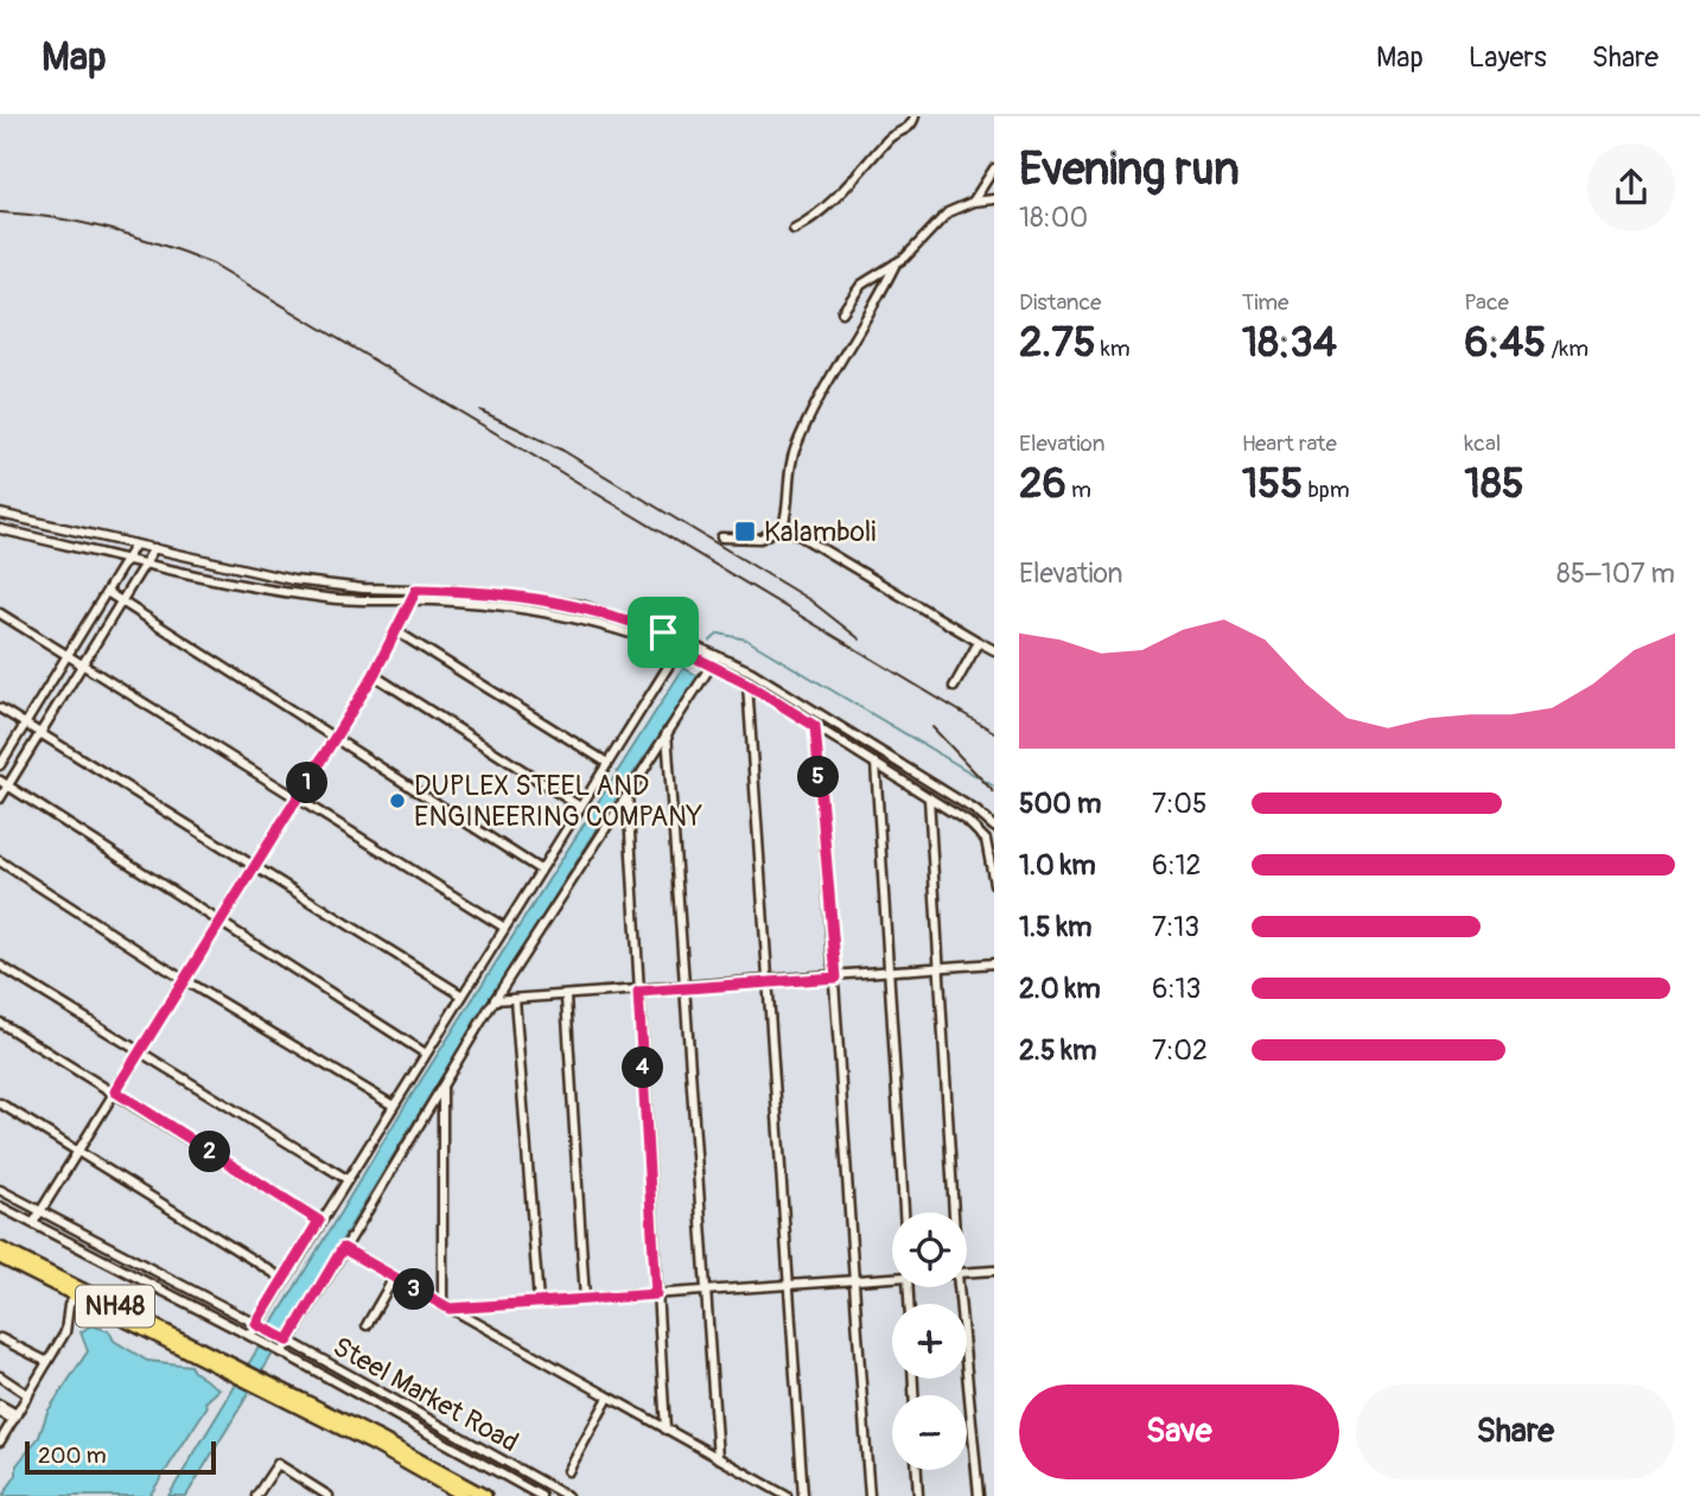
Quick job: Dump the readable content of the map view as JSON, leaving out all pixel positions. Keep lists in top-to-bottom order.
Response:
{
  "streets": {
    "highway": ["NH48"],
    "street": ["Steel Market Road"]
  },
  "places": {
    "transit": ["Kalamboli"],
    "other": ["DUPLEX STEEL AND ENGINEERING COMPANY"]
  },
  "scale_bar": "200 m",
  "page": {
    "header": "Map",
    "nav": ["Map", "Layers", "Share"],
    "heading": ["Evening run", "18:00"],
    "stats": [
      ["Distance", "2.75 km"],
      ["Time", "18:34"],
      ["Pace", "6:45 /km"],
      ["Elevation", "26 m"],
      ["Heart rate", "155 bpm"],
      ["kcal", "185"]
    ],
    "chart": ["Elevation", "85–107 m"],
    "pins": [
      "5",
      "1",
      "4",
      "2",
      "3"
    ],
    "list": [
      {
        "name": "500 m",
        "note": "7:05"
      },
      {
        "name": "1.0 km",
        "note": "6:12"
      },
      {
        "name": "1.5 km",
        "note": "7:13"
      },
      {
        "name": "2.0 km",
        "note": "6:13"
      },
      {
        "name": "2.5 km",
        "note": "7:02"
      }
    ],
    "map_buttons": ["+", "−"],
    "buttons": ["Save", "Share"],
    "scale": "200 m"
  }
}
